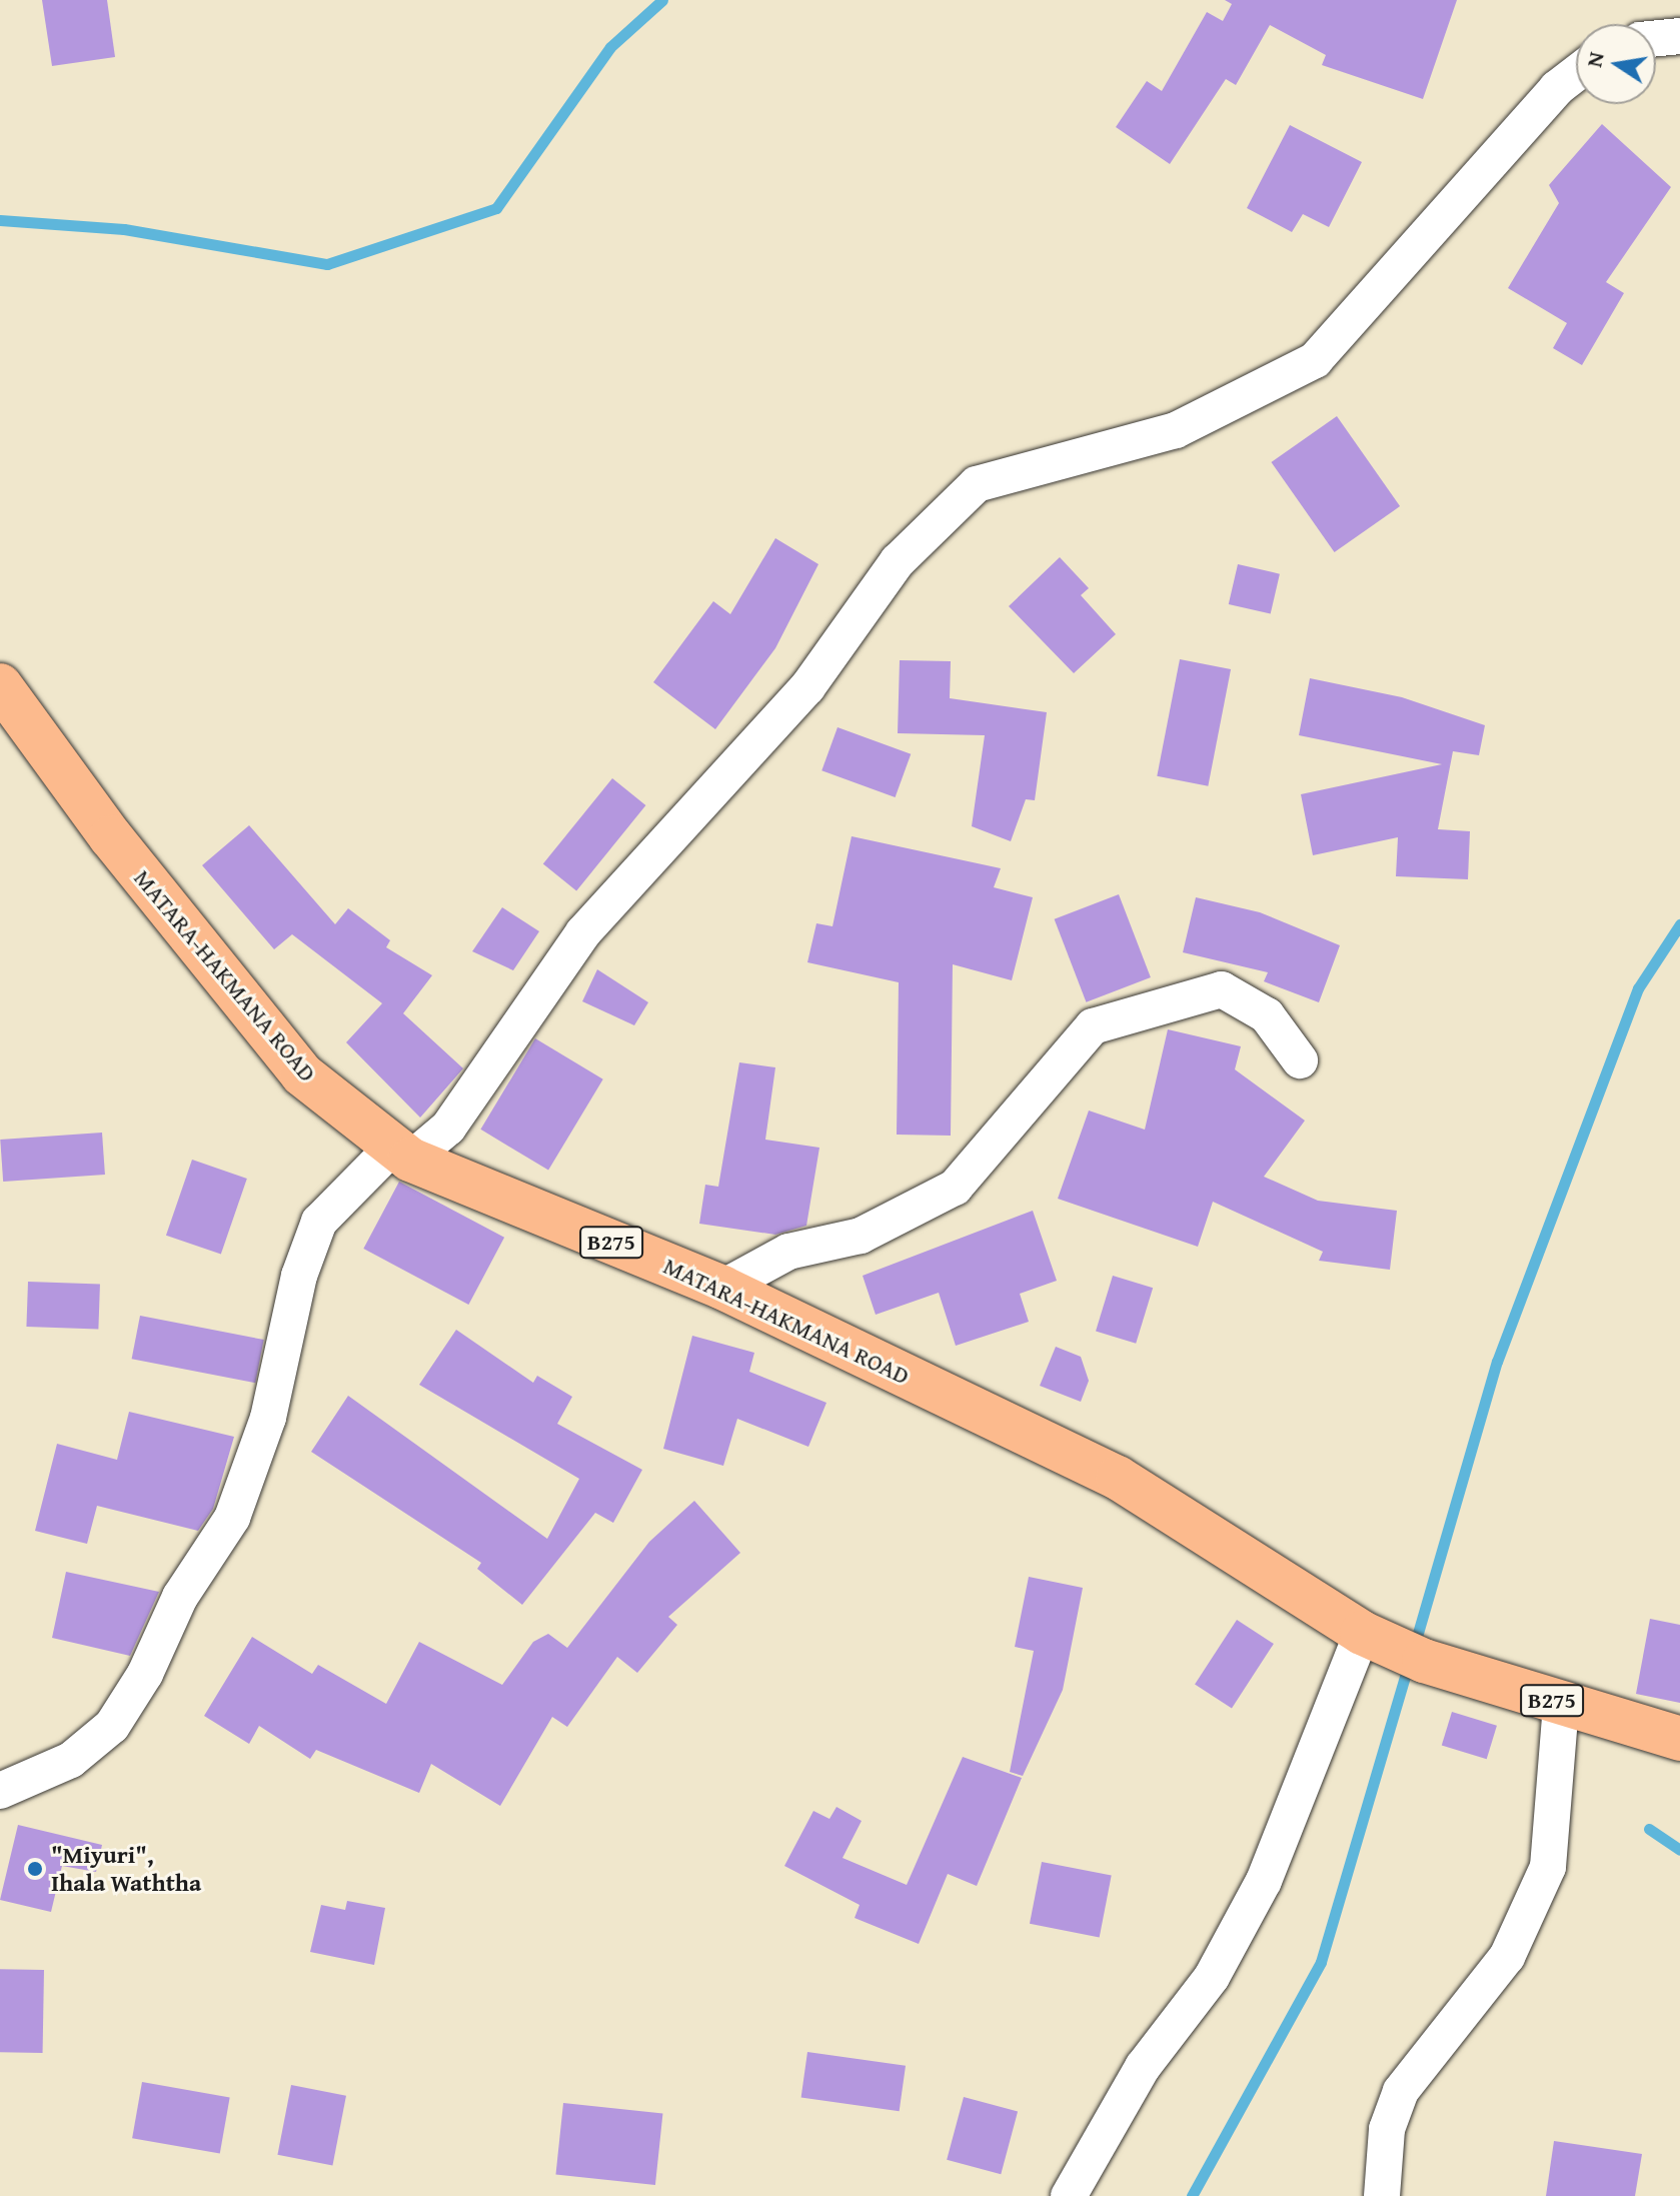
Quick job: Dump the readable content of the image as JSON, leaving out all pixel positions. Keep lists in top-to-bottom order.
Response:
{
  "streets": {
    "main road": ["MATARA-HAKMANA ROAD", "B275"]
  },
  "places": ["\"Miyuri\", Ihala Waththa"],
  "north": "left"
}
